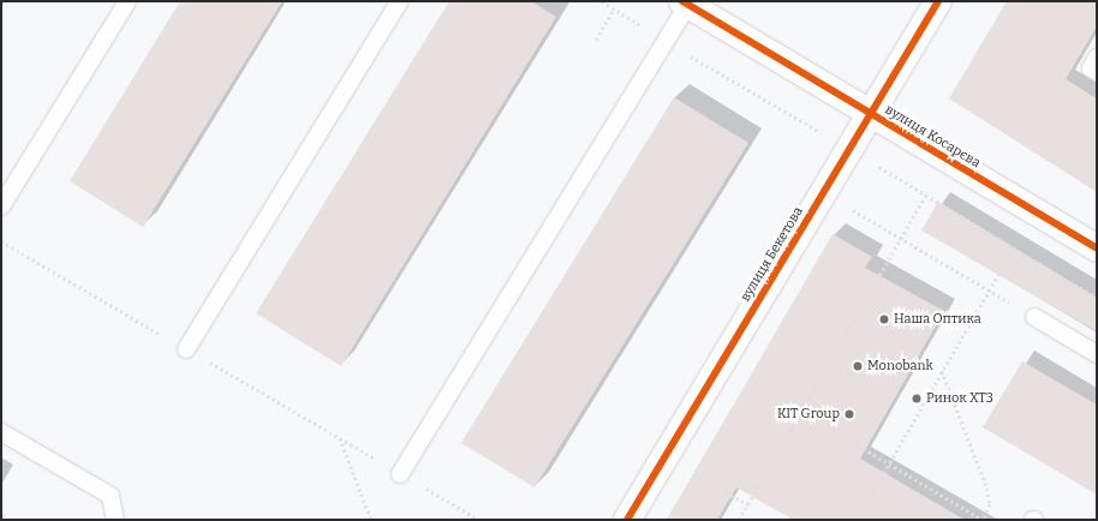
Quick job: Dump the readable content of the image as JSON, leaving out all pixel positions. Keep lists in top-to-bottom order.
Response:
{
  "streets": {
    "street": ["вулиця Косарєва", "вулиця Бекетова"]
  },
  "crossings": [
    ["вулиця Косарєва", "вулиця Бекетова"]
  ],
  "places": [
    "Наша Оптика",
    "Monobank",
    "Ринок ХТЗ",
    "KIT Group"
  ]
}
